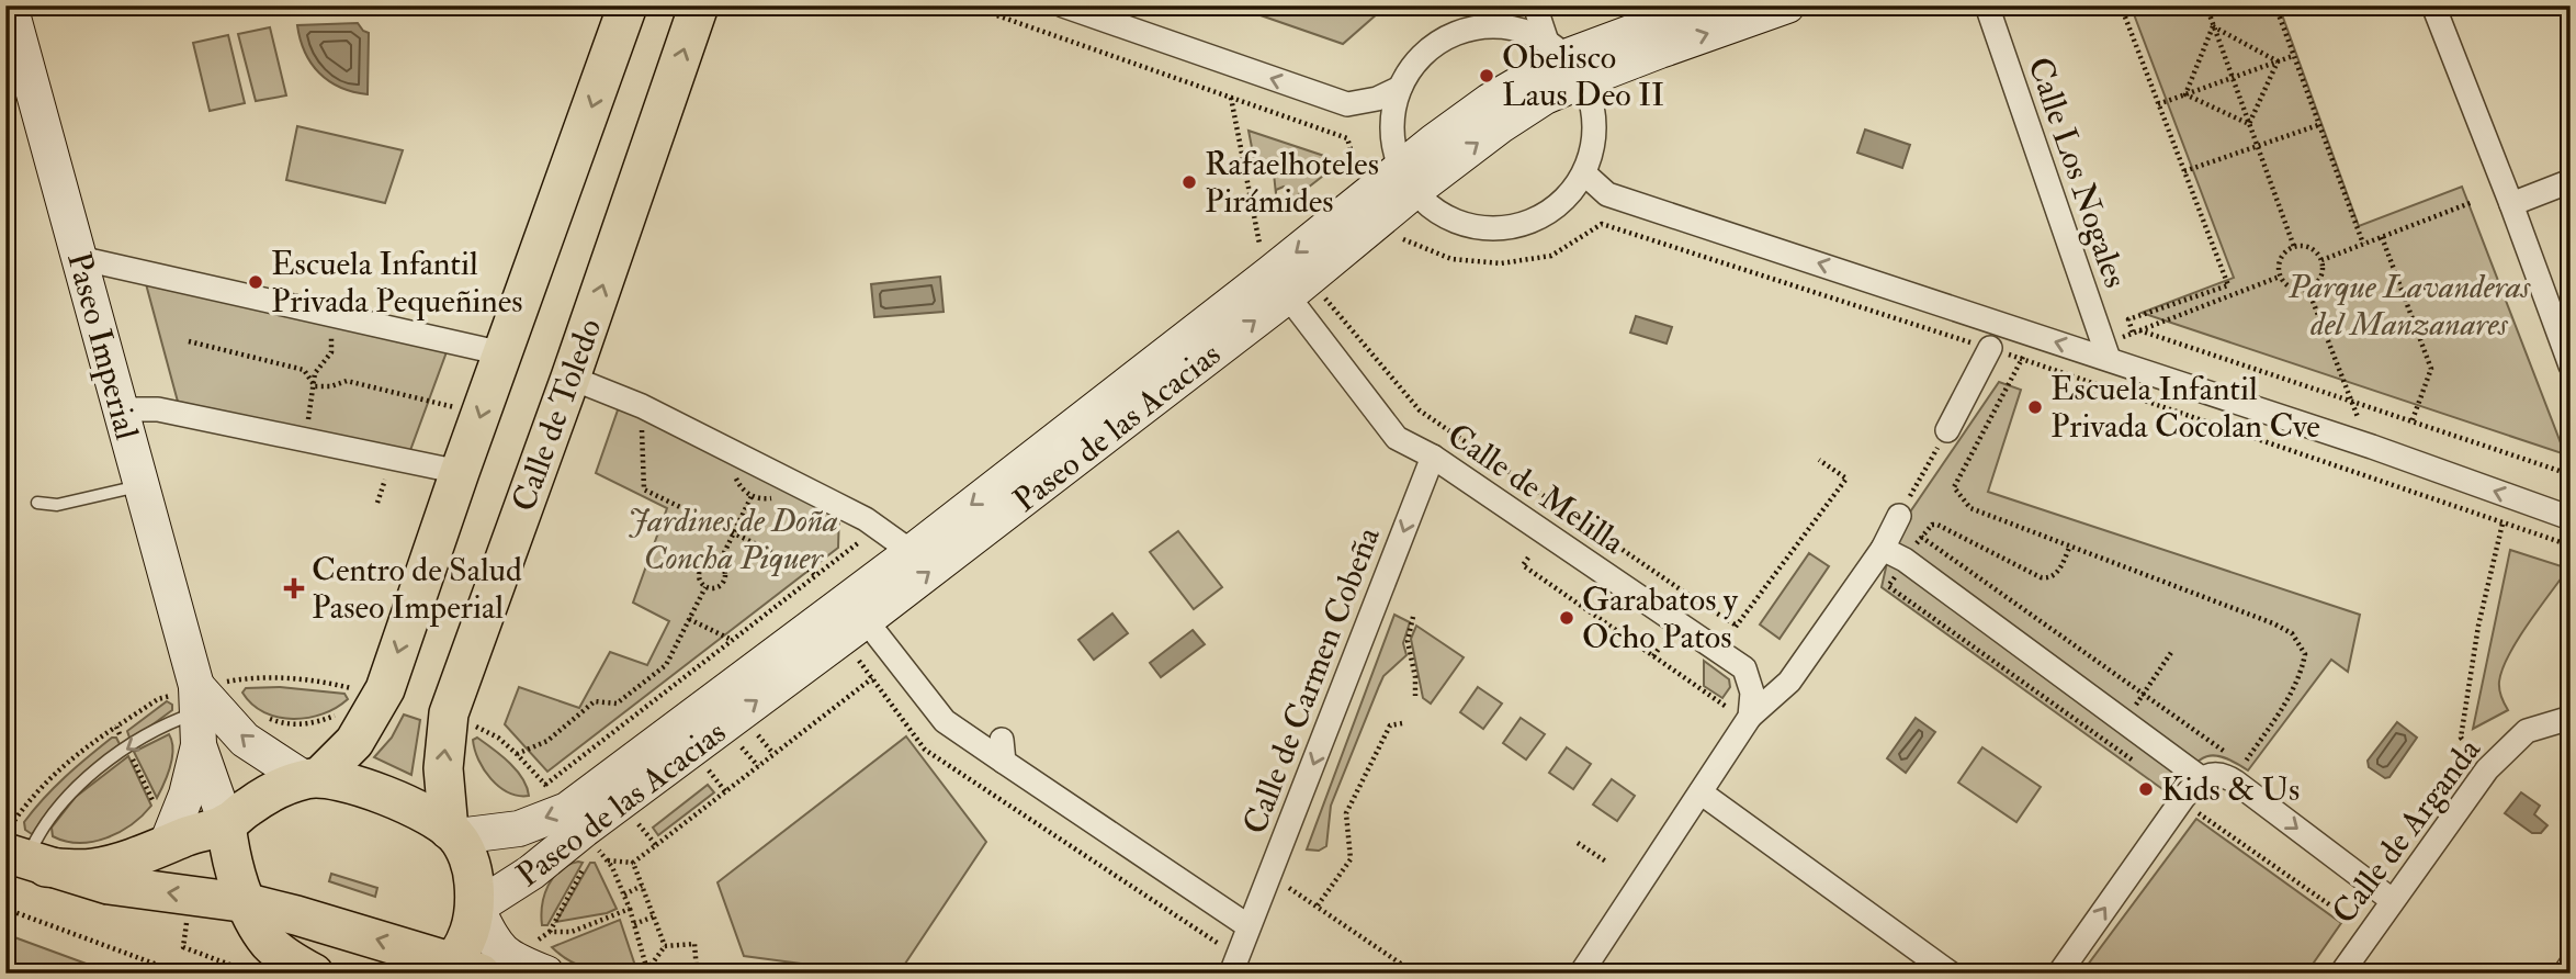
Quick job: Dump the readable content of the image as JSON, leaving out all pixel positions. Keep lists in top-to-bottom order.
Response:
{
  "streets": {
    "main road": ["Paseo Imperial", "Calle de Toledo", "Paseo de las Acacias"],
    "street": [
      "Calle Los Nogales",
      "Calle de Melilla",
      "Calle de Carmen Cobeña",
      "Calle de Arganda"
    ]
  },
  "crossings": [
    ["Calle de Toledo", "Paseo de las Acacias"],
    ["Paseo de las Acacias", "Calle de Melilla"],
    ["Calle de Melilla", "Calle de Carmen Cobeña"]
  ],
  "one_way": ["Calle de Carmen Cobeña"],
  "parks": ["Parque Lavanderas del Manzanares", "Jardines de Doña Concha Piquer"],
  "places": {
    "other": [
      "Obelisco Laus Deo II",
      "Rafaelhoteles Pirámides",
      "Escuela Infantil Privada Pequeñines",
      "Escuela Infantil Privada Cocolan Cve",
      "Garabatos y Ocho Patos",
      "Kids & Us"
    ],
    "health": ["Centro de Salud Paseo Imperial"]
  }
}
